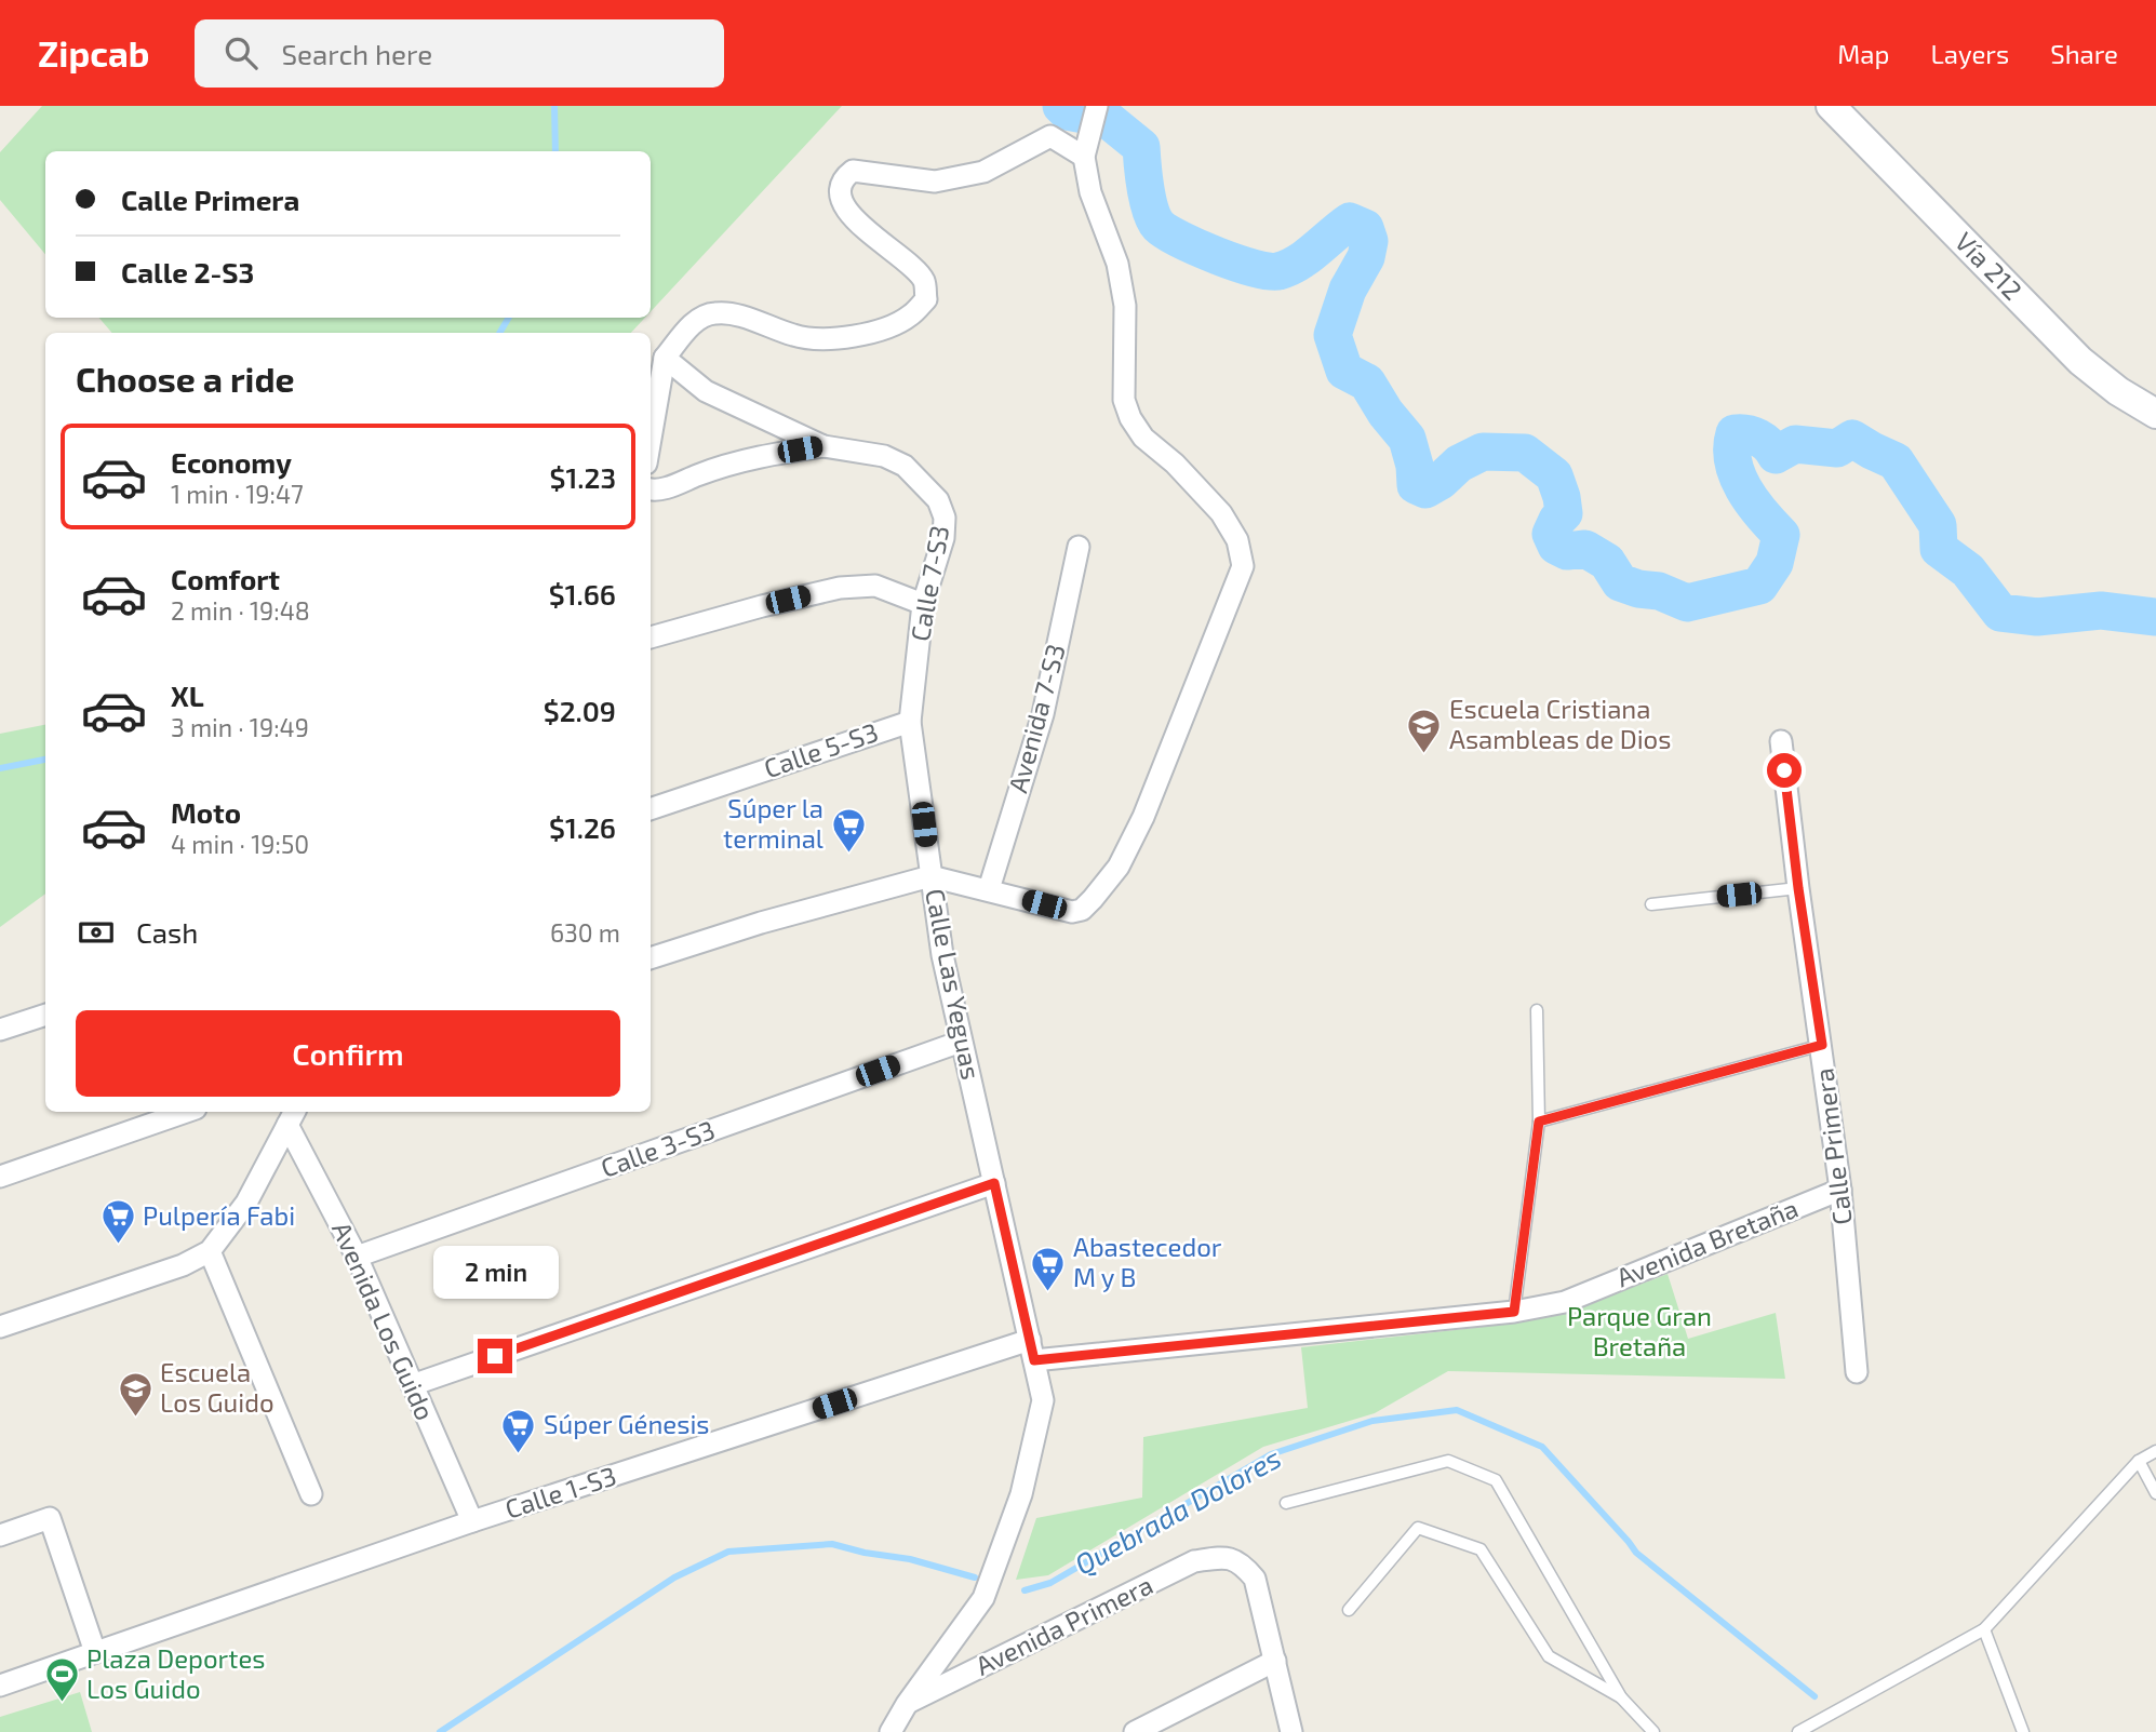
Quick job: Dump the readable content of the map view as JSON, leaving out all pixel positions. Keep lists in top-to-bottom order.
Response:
{
  "streets": {
    "main road": ["Vía 212"],
    "street": [
      "Calle 7-S3",
      "Avenida 7-S3",
      "Calle 5-S3",
      "Calle Las Yeguas",
      "Calle Primera",
      "Calle 3-S3",
      "Avenida Bretaña",
      "Avenida Los Guido",
      "Calle 1-S3",
      "Avenida Primera"
    ]
  },
  "crossings": [
    ["Calle 7-S3", "Calle 5-S3"],
    ["Calle 7-S3", "Calle Las Yeguas"],
    ["Avenida 7-S3", "Calle Las Yeguas"],
    ["Calle Las Yeguas", "Calle 3-S3"],
    ["Calle Las Yeguas", "Avenida Bretaña"],
    ["Calle Las Yeguas", "Calle 1-S3"],
    ["Calle Las Yeguas", "Avenida Primera"],
    ["Calle Primera", "Avenida Bretaña"],
    ["Calle 3-S3", "Avenida Los Guido"],
    ["Avenida Bretaña", "Calle 1-S3"],
    ["Avenida Los Guido", "Calle 1-S3"]
  ],
  "water": ["Quebrada Dolores"],
  "parks": ["Parque Gran Bretaña"],
  "places": {
    "school or university": ["Escuela Cristiana Asambleas de Dios", "Escuela Los Guido"],
    "supermarket": [
      "Súper la terminal",
      "Pulpería Fabi",
      "Abastecedor M y B",
      "Súper Génesis"
    ],
    "sports": ["Plaza Deportes Los Guido"]
  },
  "page": {
    "header": "Zipcab",
    "search": "Search here",
    "nav": ["Map", "Layers", "Share"],
    "banner": ["Calle Primera", "Calle 2-S3"],
    "heading": "Choose a ride",
    "list": [
      {
        "name": "Economy",
        "note": "1 min · 19:47",
        "value": "$1.23"
      },
      {
        "name": "Comfort",
        "note": "2 min · 19:48",
        "value": "$1.66"
      },
      {
        "name": "XL",
        "note": "3 min · 19:49",
        "value": "$2.09"
      },
      {
        "name": "Moto",
        "note": "4 min · 19:50",
        "value": "$1.26"
      }
    ],
    "pay": ["Cash", "630 m"],
    "buttons": "Confirm",
    "bubble": "2 min"
  }
}
